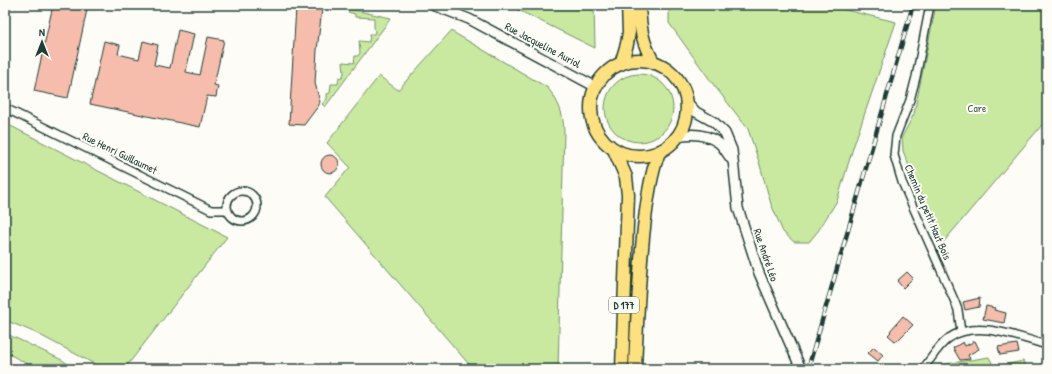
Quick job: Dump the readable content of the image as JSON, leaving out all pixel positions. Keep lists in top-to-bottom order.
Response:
{
  "streets": {
    "main road": ["D 177"],
    "street": [
      "Rue Jacqueline Auriol",
      "Rue Henri Guillaumet",
      "Chemin du petit Haut Bois",
      "Rue André Léo"
    ]
  },
  "crossings": [
    ["Rue Jacqueline Auriol", "Rue André Léo"],
    ["Rue Jacqueline Auriol", "D 177"],
    ["Rue André Léo", "D 177"]
  ],
  "parks": ["Care"],
  "north": "top"
}
